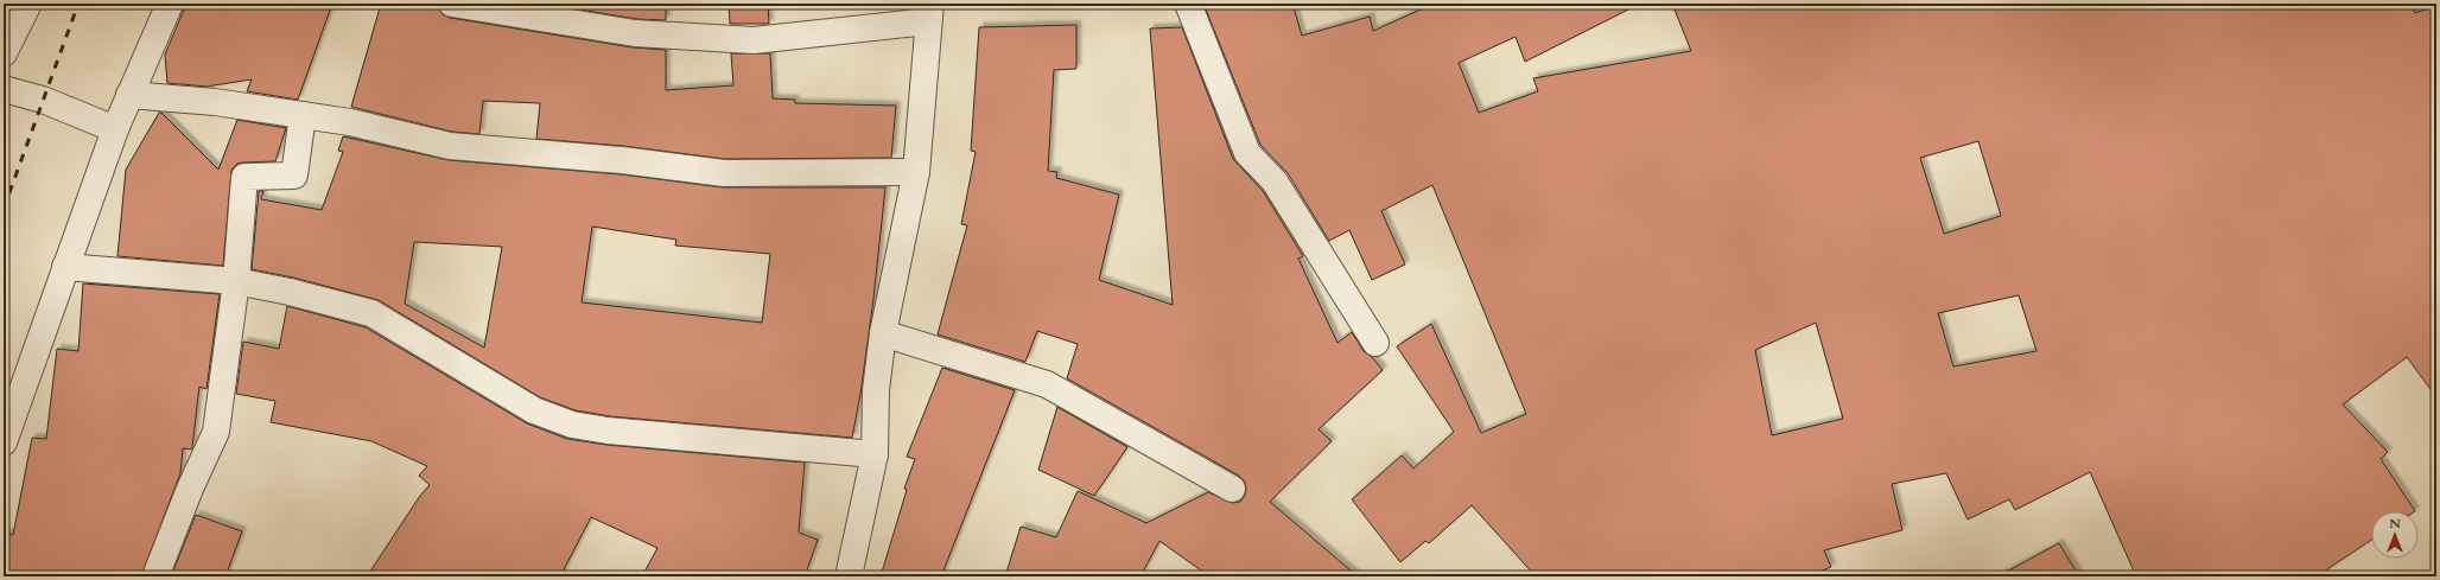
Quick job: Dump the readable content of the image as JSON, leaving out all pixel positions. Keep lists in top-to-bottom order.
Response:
{
  "north": "top"
}
